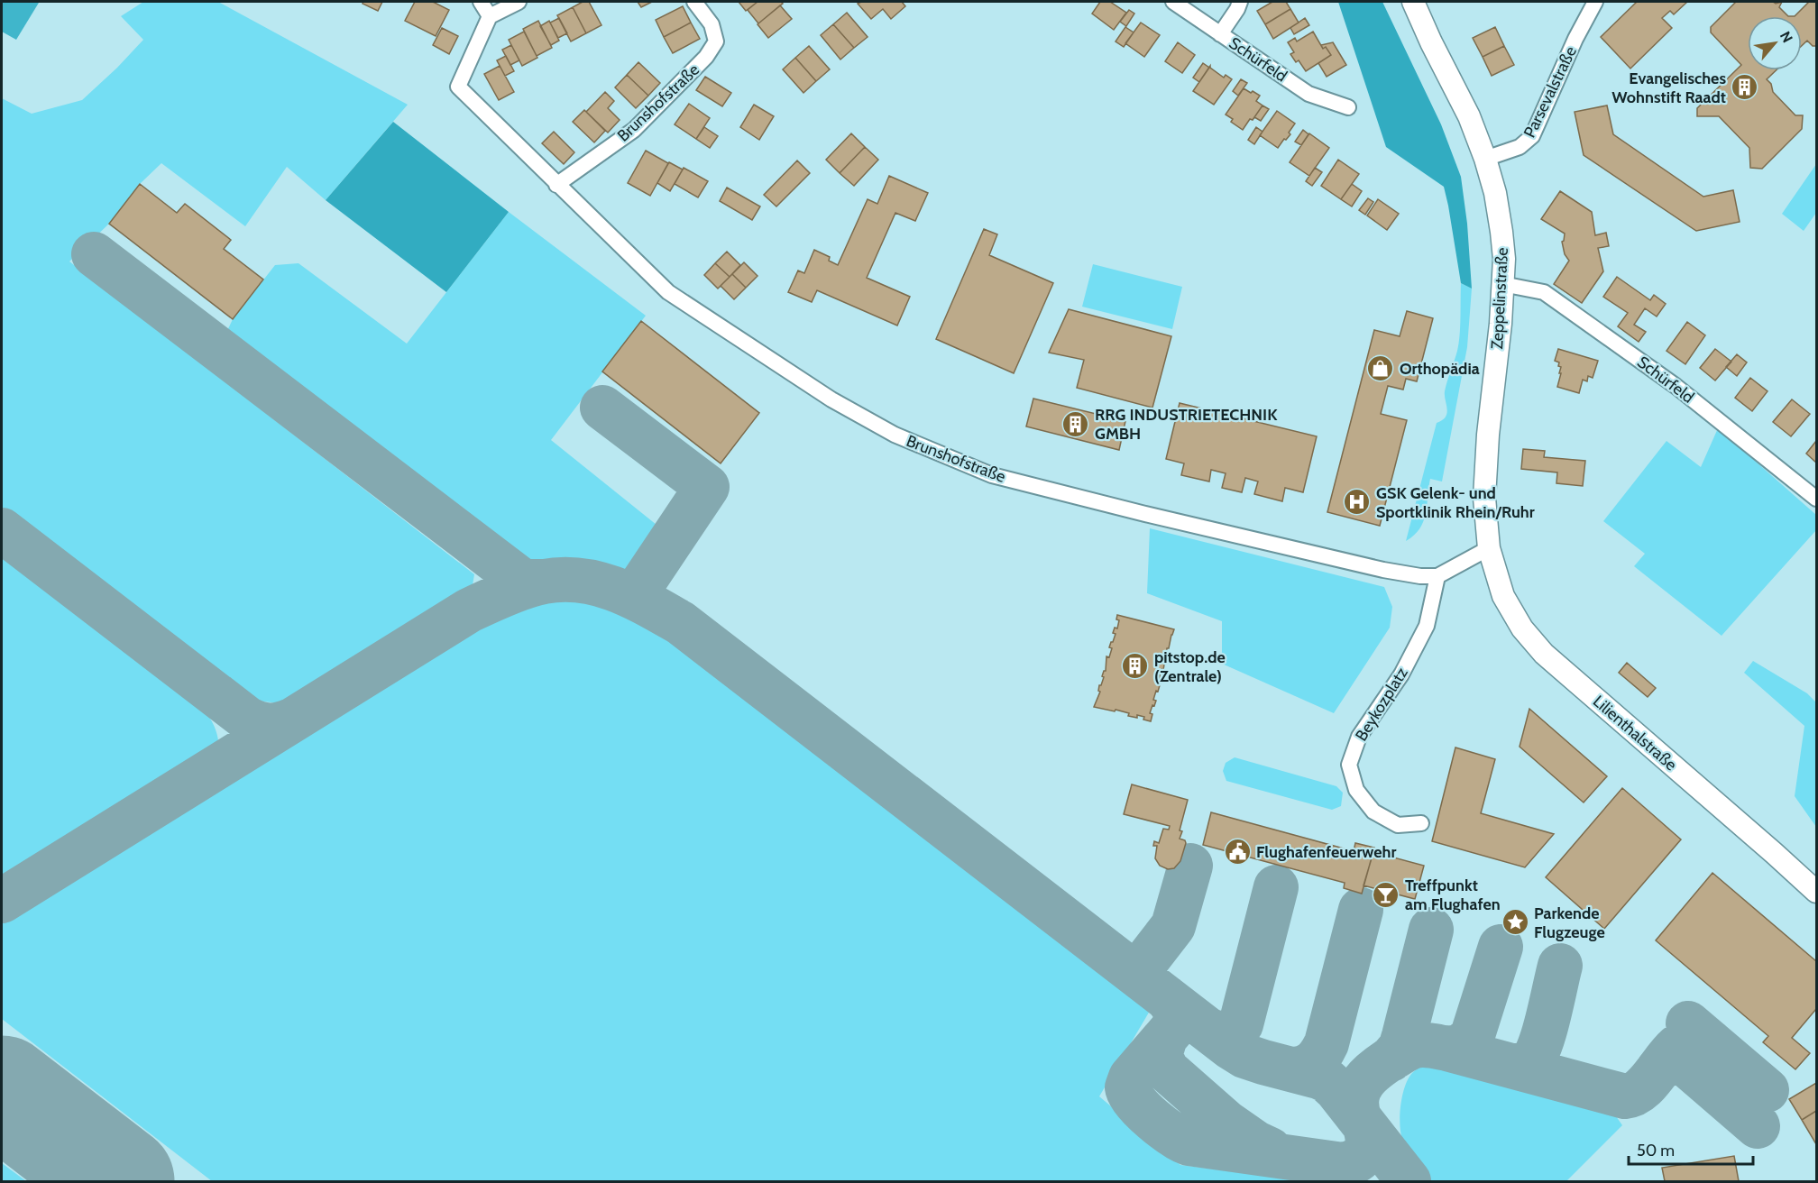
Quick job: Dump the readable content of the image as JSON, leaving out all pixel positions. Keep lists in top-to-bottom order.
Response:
{
  "streets": {
    "main road": ["Zeppelinstraße", "Lilienthalstraße"],
    "street": [
      "Schürfeld",
      "Parsevalstraße",
      "Brunshofstraße",
      "Beykozplatz"
    ]
  },
  "crossings": [
    ["Schürfeld", "Zeppelinstraße"],
    ["Parsevalstraße", "Zeppelinstraße"],
    ["Brunshofstraße", "Beykozplatz"],
    ["Zeppelinstraße", "Lilienthalstraße"]
  ],
  "places": {
    "building": ["Evangelisches Wohnstift Raadt", "RRG INDUSTRIETECHNIK GMBH", "pitstop.de (Zentrale)"],
    "shop": ["Orthopädia"],
    "hospital": ["GSK Gelenk- und Sportklinik Rhein/Ruhr"],
    "public building": ["Flughafenfeuerwehr"],
    "bar": ["Treffpunkt am Flughafen"],
    "place": ["Parkende Flugzeuge"]
  },
  "scale_bar": "50 m",
  "north": "top right"
}
